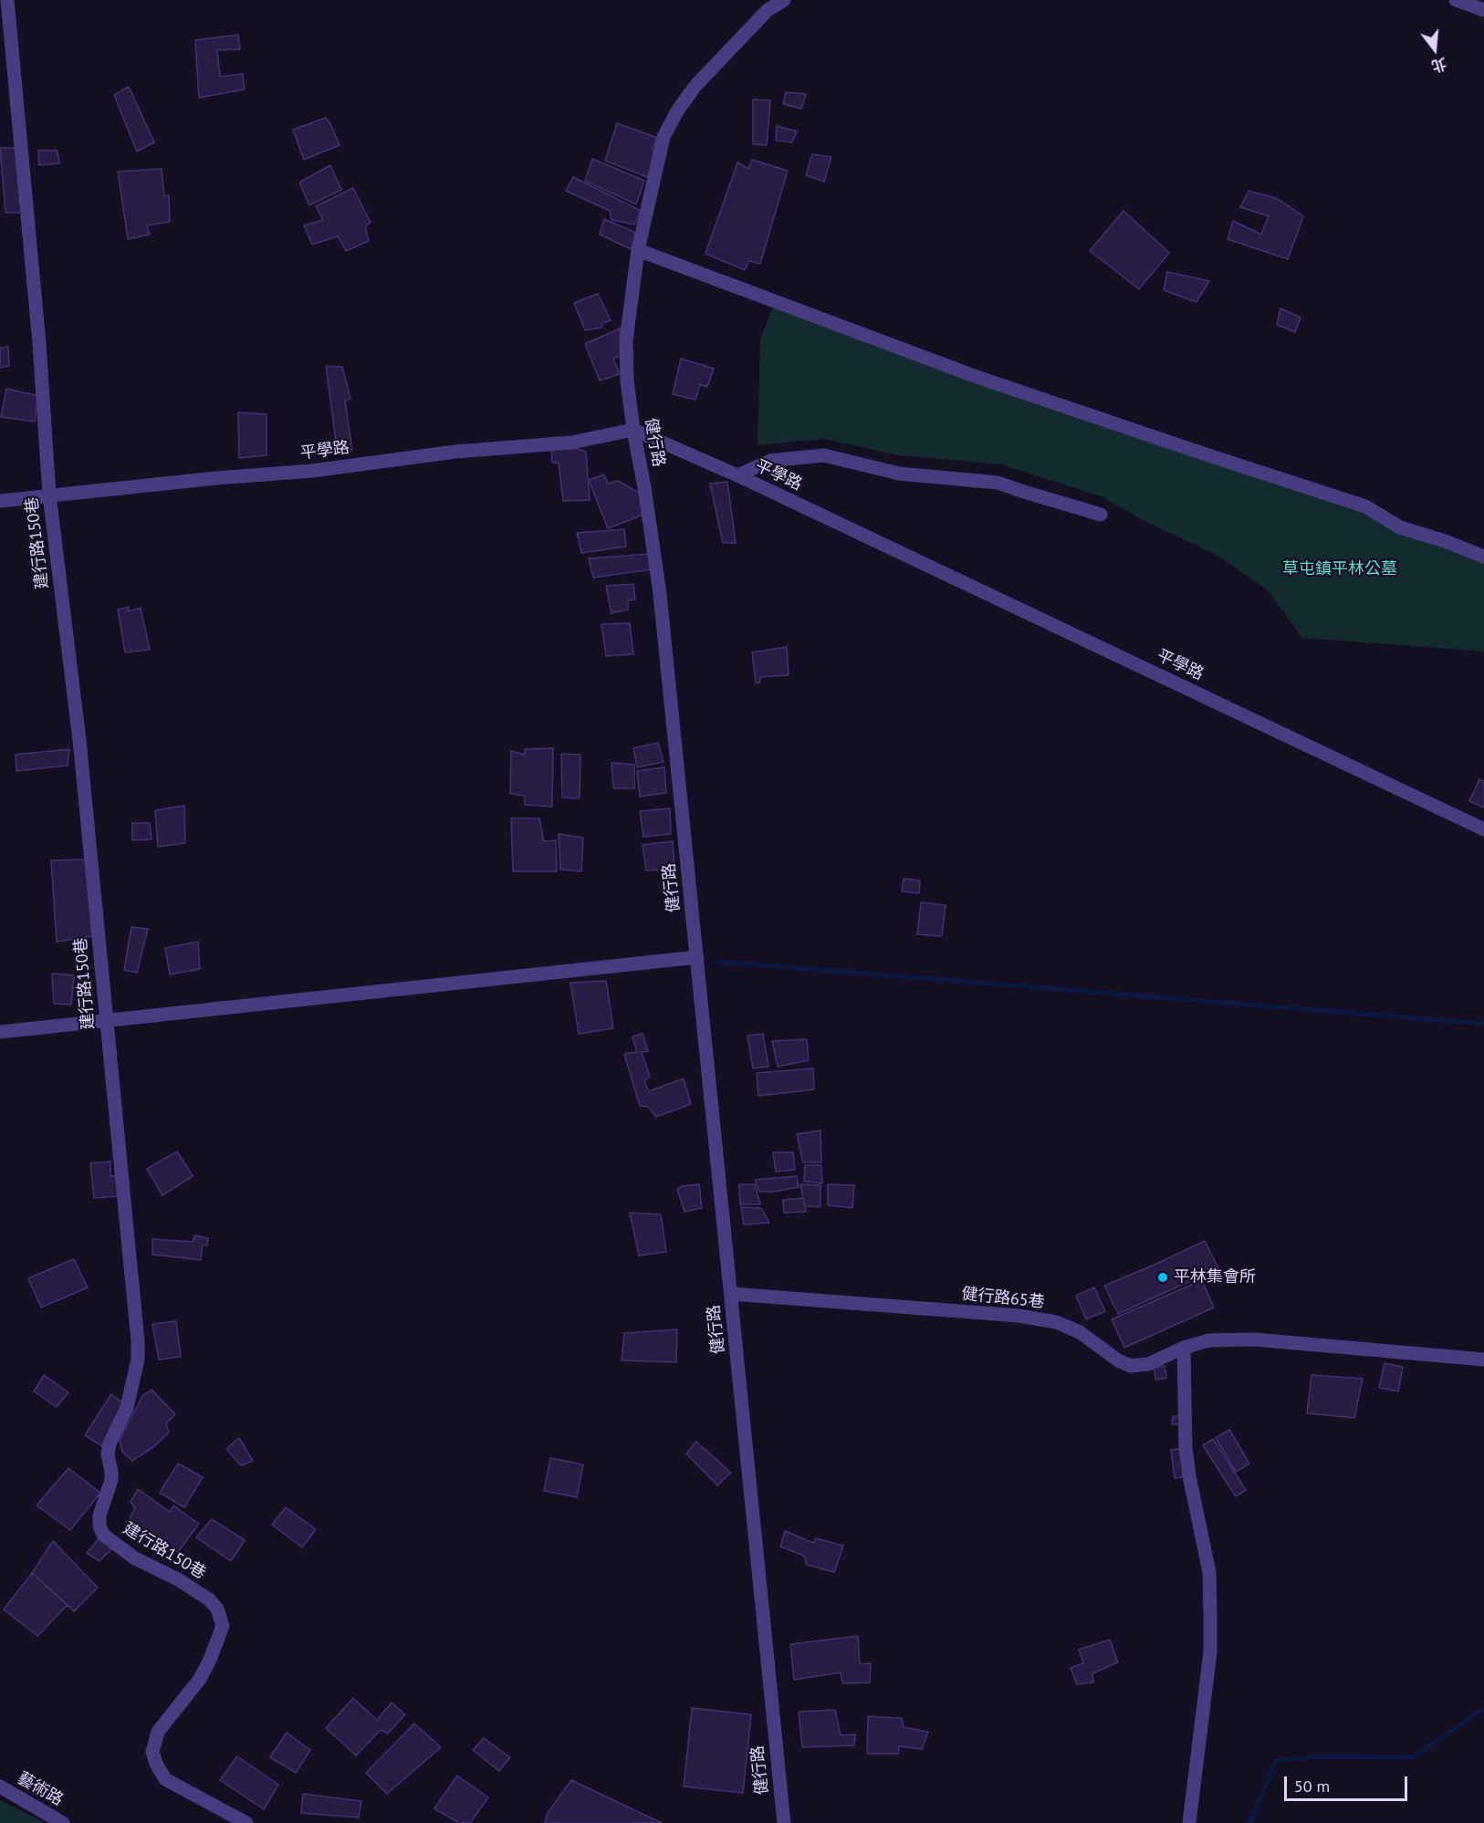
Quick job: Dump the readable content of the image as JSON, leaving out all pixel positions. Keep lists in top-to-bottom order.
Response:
{
  "streets": {
    "street": [
      "健行路",
      "平學路",
      "建行路150巷",
      "健行路65巷",
      "藝術路"
    ]
  },
  "crossings": [
    ["健行路", "平學路"],
    ["健行路", "健行路65巷"],
    ["平學路", "建行路150巷"]
  ],
  "parks": ["草屯鎮平林公墓"],
  "places": ["平林集會所"],
  "scale_bar": "50 m",
  "north": "bottom"
}
